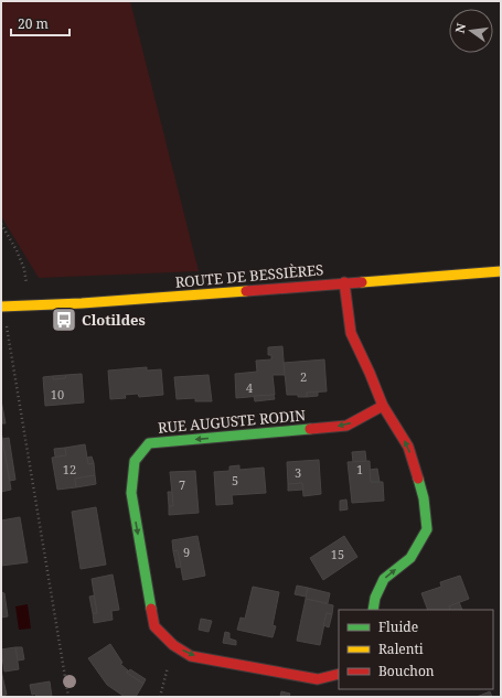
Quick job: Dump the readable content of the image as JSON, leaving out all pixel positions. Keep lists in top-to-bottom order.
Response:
{
  "streets": {
    "street": ["ROUTE DE BESSIÈRES", "RUE AUGUSTE RODIN"]
  },
  "places": {
    "bus stop": ["Clotildes"]
  },
  "house_numbers": [
    "2",
    "4",
    "10",
    "12",
    "1",
    "3",
    "5",
    "7",
    "9",
    "15"
  ],
  "legend": ["Fluide", "Ralenti", "Bouchon"],
  "scale_bar": "20 m",
  "north": "left"
}
